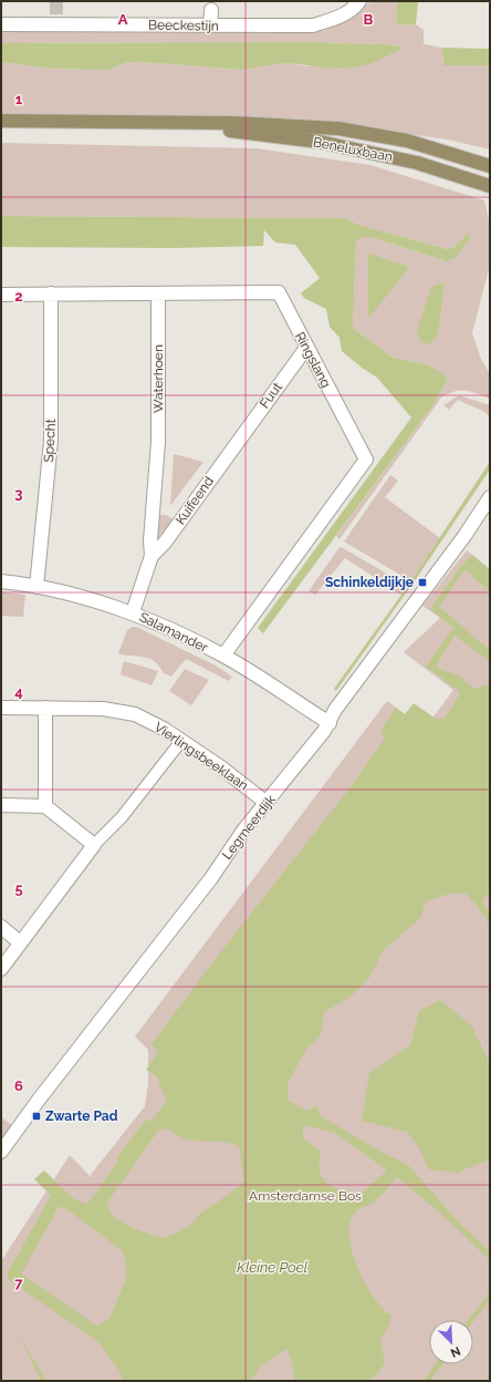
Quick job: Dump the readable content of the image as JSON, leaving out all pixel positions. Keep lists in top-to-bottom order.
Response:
{
  "streets": {
    "main road": ["Beneluxbaan"],
    "street": [
      "Beeckestijn",
      "Ringslang",
      "Waterhoen",
      "Fuut",
      "Specht",
      "Kuifeend",
      "Salamander",
      "Vierlingsbeeklaan",
      "Legmeerdijk"
    ]
  },
  "crossings": [
    ["Ringslang", "Waterhoen"],
    ["Ringslang", "Fuut"],
    ["Ringslang", "Specht"],
    ["Ringslang", "Salamander"],
    ["Waterhoen", "Kuifeend"],
    ["Fuut", "Kuifeend"],
    ["Specht", "Salamander"],
    ["Kuifeend", "Salamander"],
    ["Salamander", "Legmeerdijk"],
    ["Vierlingsbeeklaan", "Legmeerdijk"]
  ],
  "water": ["Kleine Poel"],
  "parks": ["Amsterdamse Bos"],
  "places": {
    "transit": ["Schinkeldijkje", "Zwarte Pad"]
  },
  "north": "bottom right",
  "grid": {
    "columns": ["A", "B"],
    "rows": [
      "1",
      "2",
      "3",
      "4",
      "5",
      "6",
      "7"
    ]
  }
}
